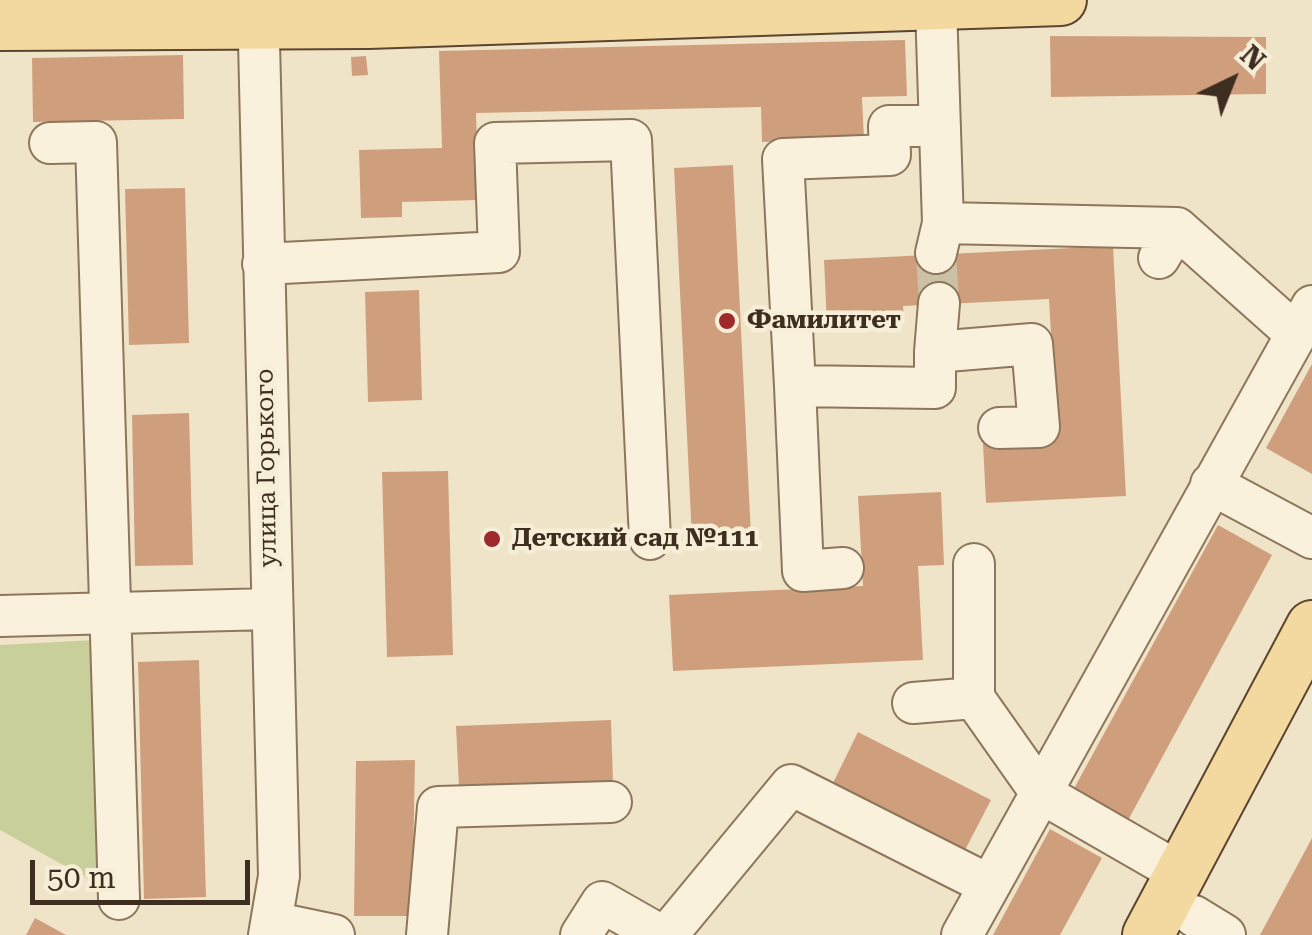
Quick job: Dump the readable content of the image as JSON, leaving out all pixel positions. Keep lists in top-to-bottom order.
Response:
{
  "streets": {
    "street": ["улица Горького"]
  },
  "places": ["Фамилитет", "Детский сад №111"],
  "scale_bar": "50 m",
  "north": "top right"
}
